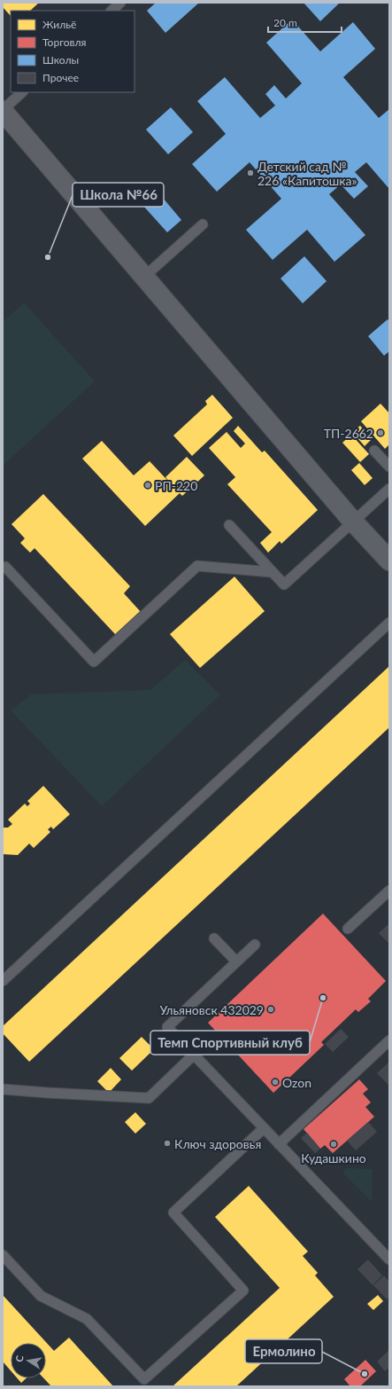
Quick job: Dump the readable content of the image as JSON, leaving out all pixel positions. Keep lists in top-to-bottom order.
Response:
{
  "places": [
    "Детский сад № 226 «Капитошка»",
    "Школа №66",
    "ТП-2662",
    "РП-220",
    "Темп Спортивный клуб",
    "Ульяновск 432029",
    "Ozon",
    "Ключ здоровья",
    "Кудашкино",
    "Ермолино"
  ],
  "legend": [
    "Жильё",
    "Торговля",
    "Школы",
    "Прочее"
  ],
  "scale_bar": "20 m",
  "north": "left"
}
